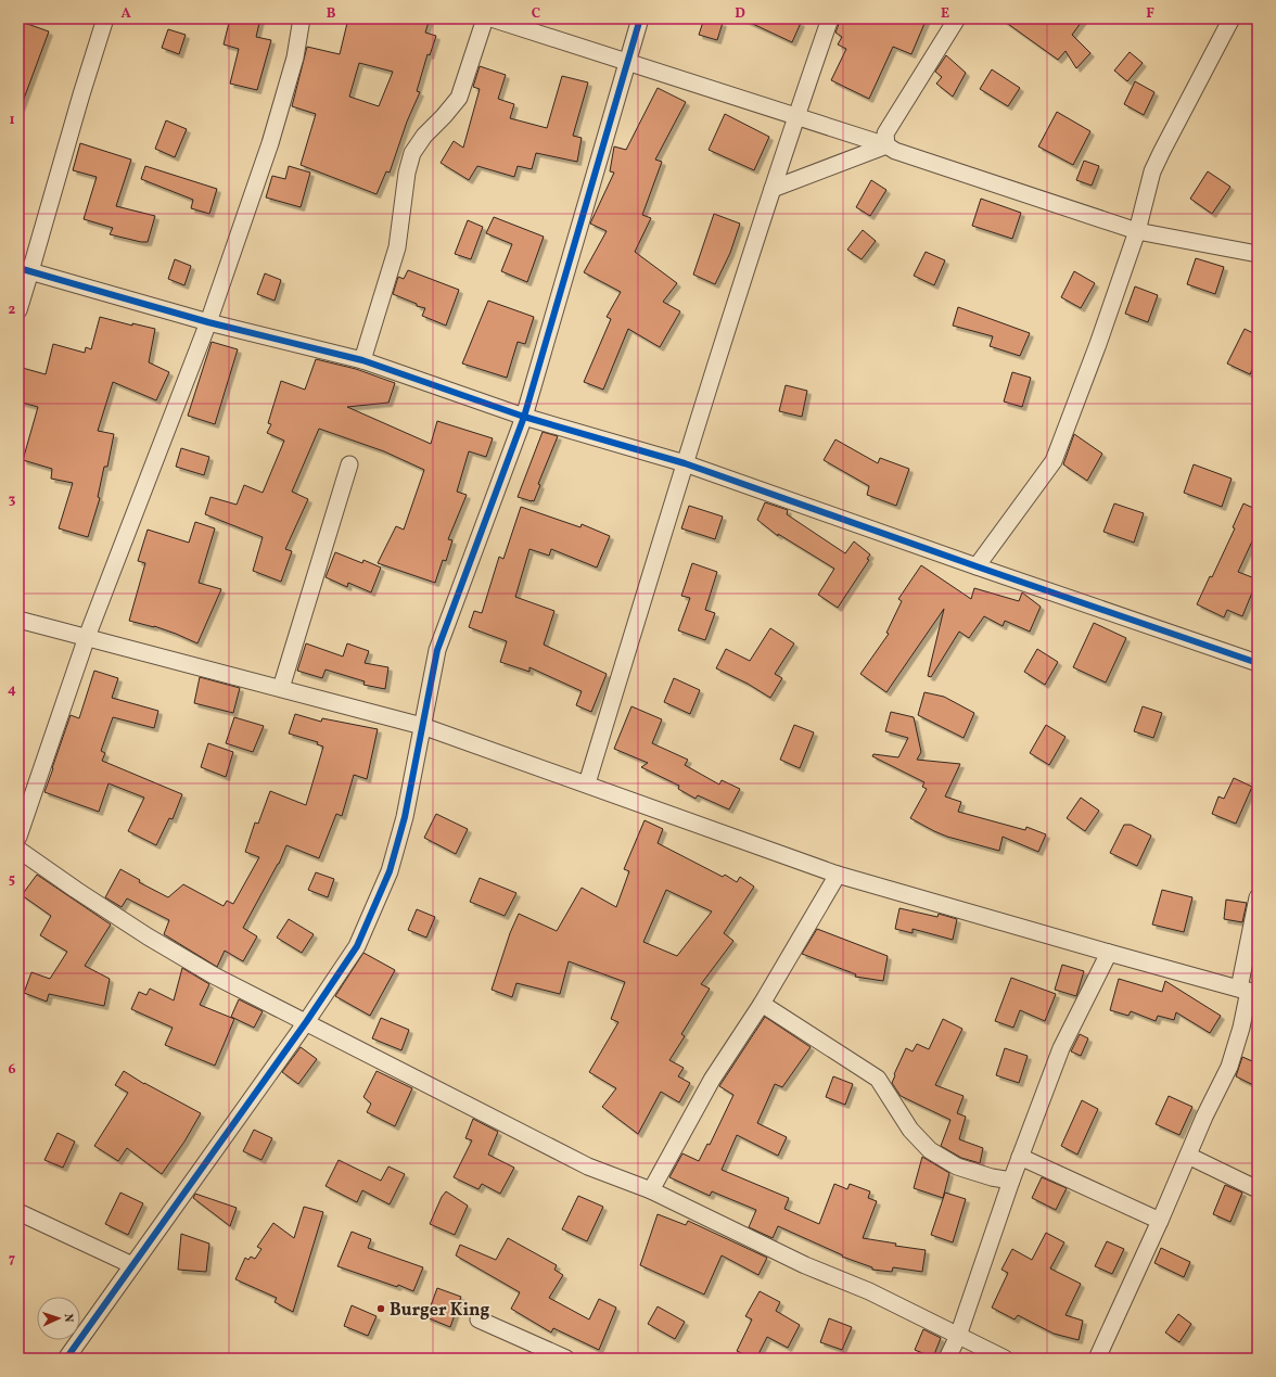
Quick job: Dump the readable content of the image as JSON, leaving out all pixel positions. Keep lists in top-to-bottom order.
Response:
{
  "places": ["Burger King"],
  "north": "right",
  "grid": {
    "columns": [
      "A",
      "B",
      "C",
      "D",
      "E",
      "F"
    ],
    "rows": [
      "1",
      "2",
      "3",
      "4",
      "5",
      "6",
      "7"
    ]
  }
}
